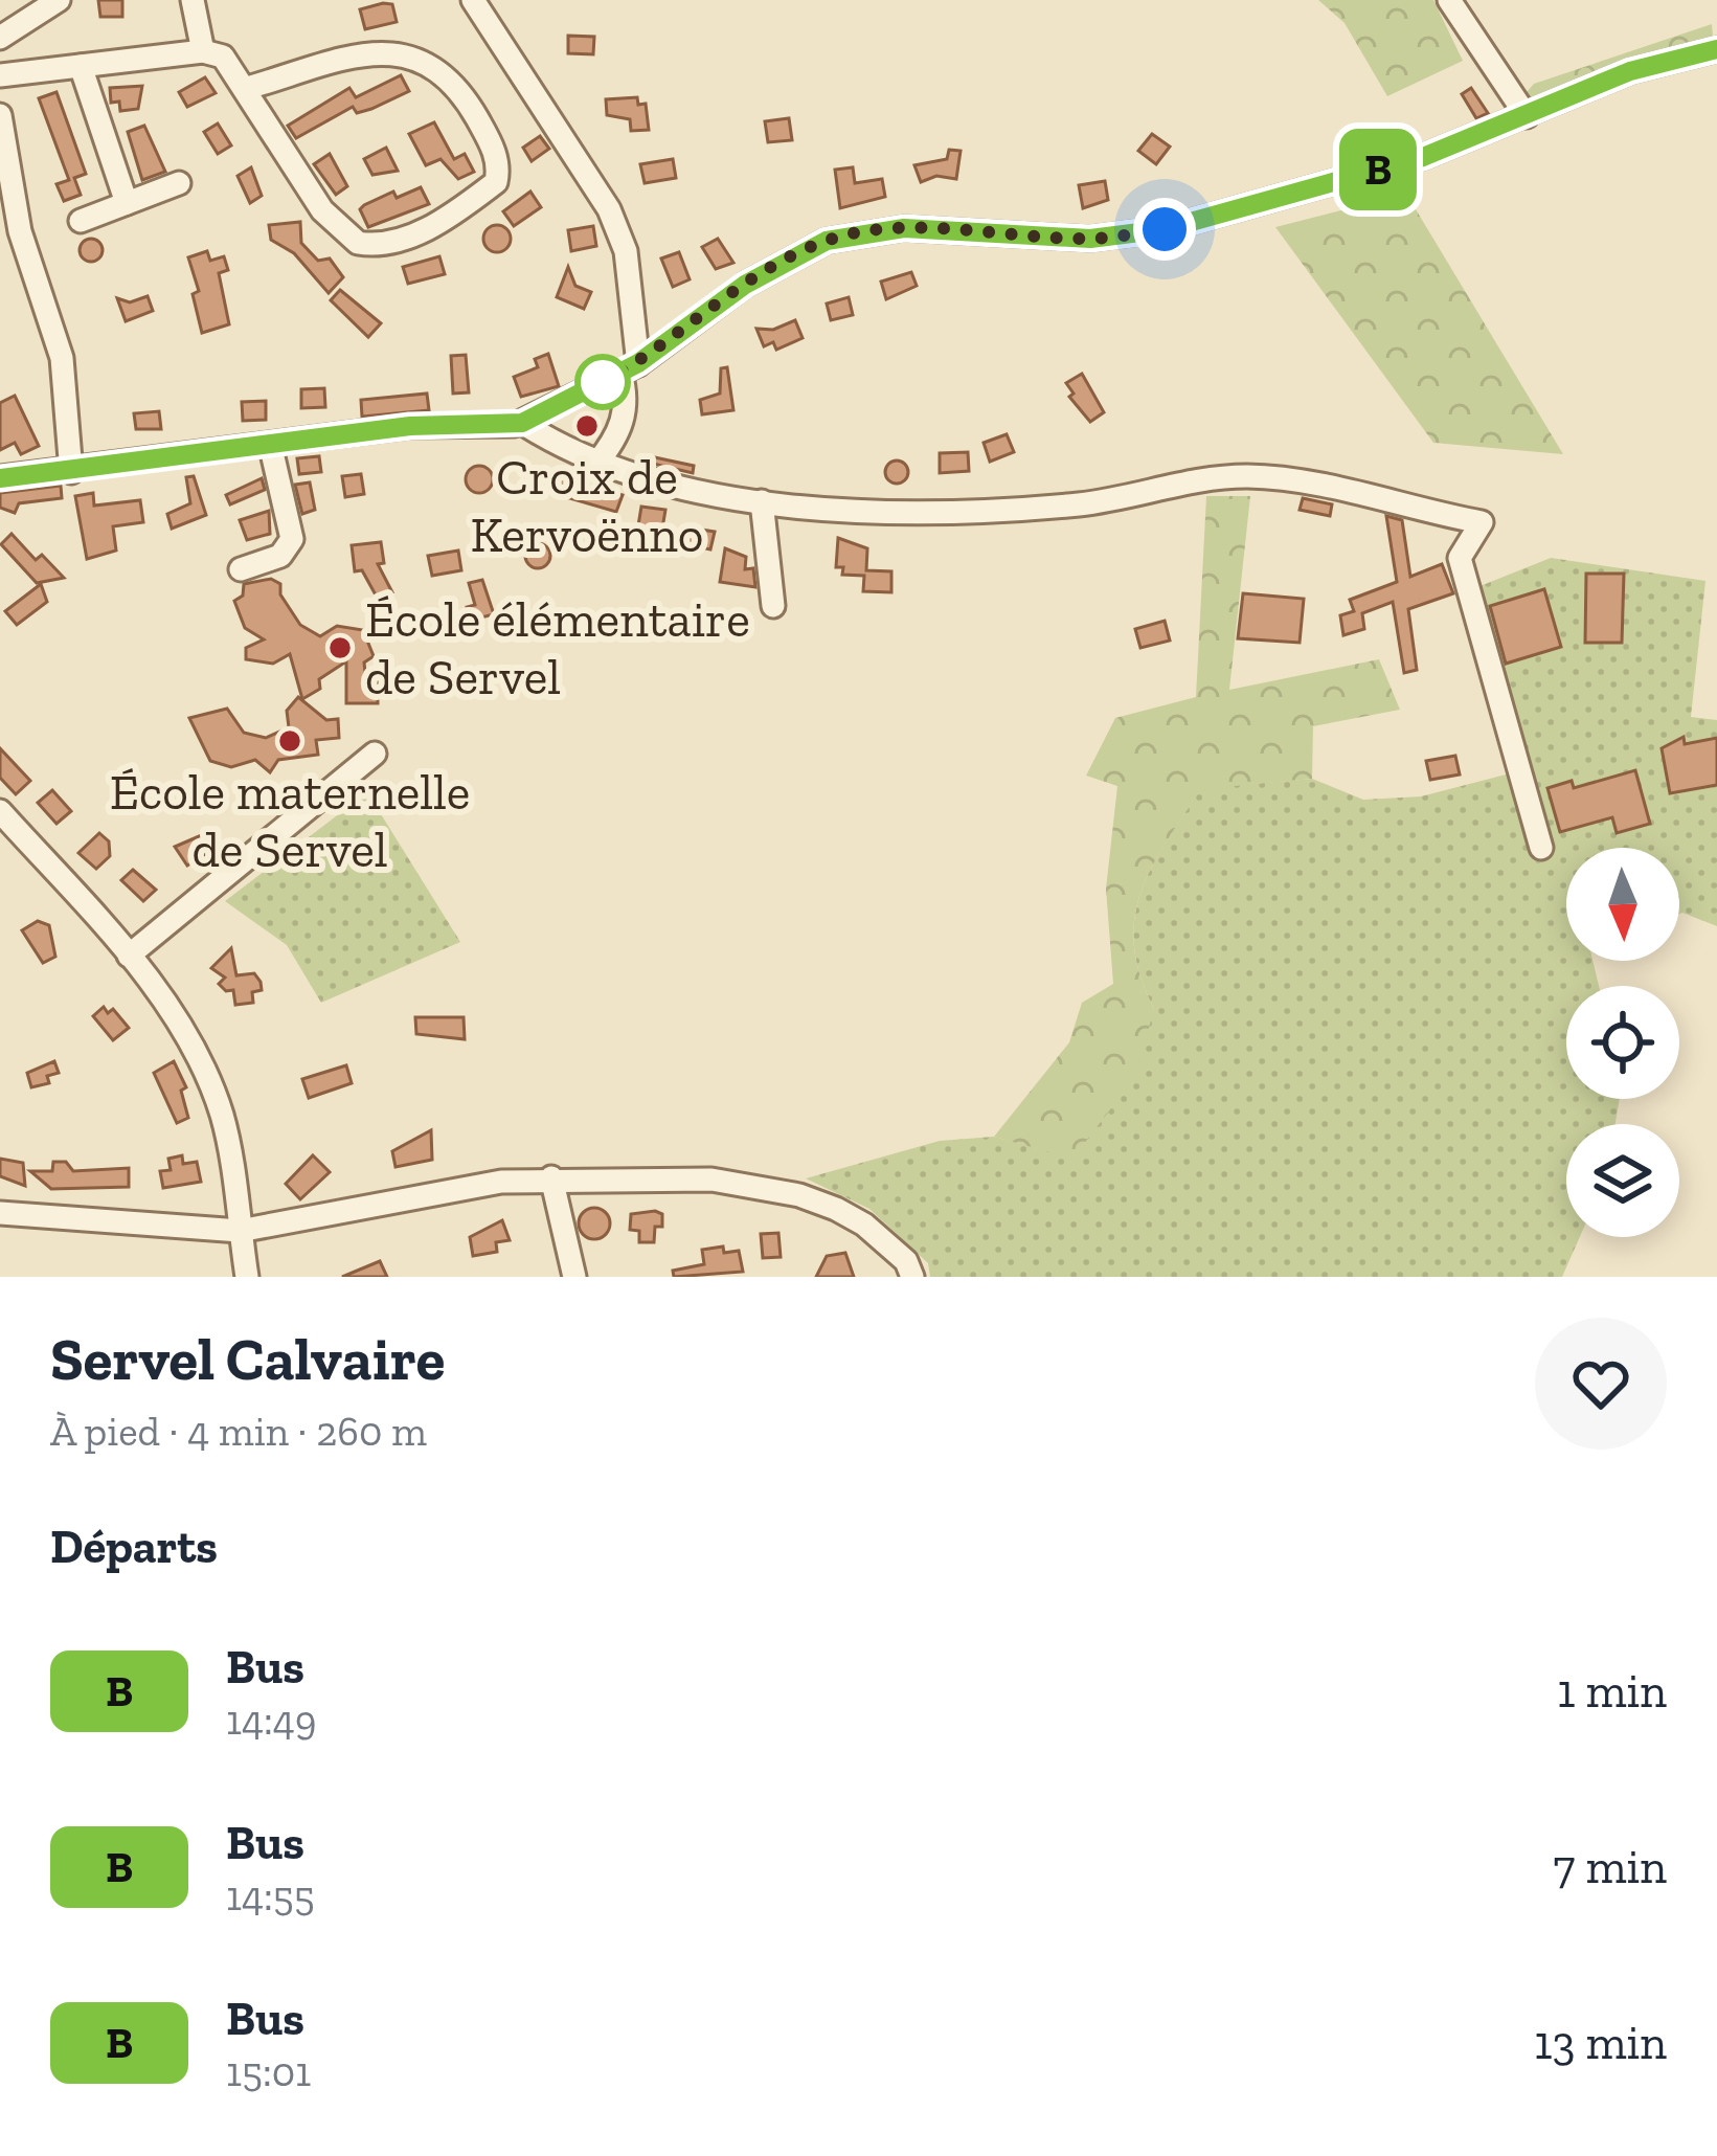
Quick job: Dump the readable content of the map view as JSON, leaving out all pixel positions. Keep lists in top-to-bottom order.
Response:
{
  "places": ["Croix de Kervoënno", "École élémentaire de Servel", "École maternelle de Servel"],
  "lines": ["bus line B"],
  "north": "bottom",
  "page": {
    "on_map": "B",
    "heading": [
      ["Servel Calvaire", "À pied · 4 min · 260 m"],
      "Départs"
    ],
    "list": [
      {
        "mark": "B",
        "name": "Bus",
        "note": "14:49",
        "value": "1 min"
      },
      {
        "mark": "B",
        "name": "Bus",
        "note": "14:55",
        "value": "7 min"
      },
      {
        "mark": "B",
        "name": "Bus",
        "note": "15:01",
        "value": "13 min"
      }
    ]
  }
}
